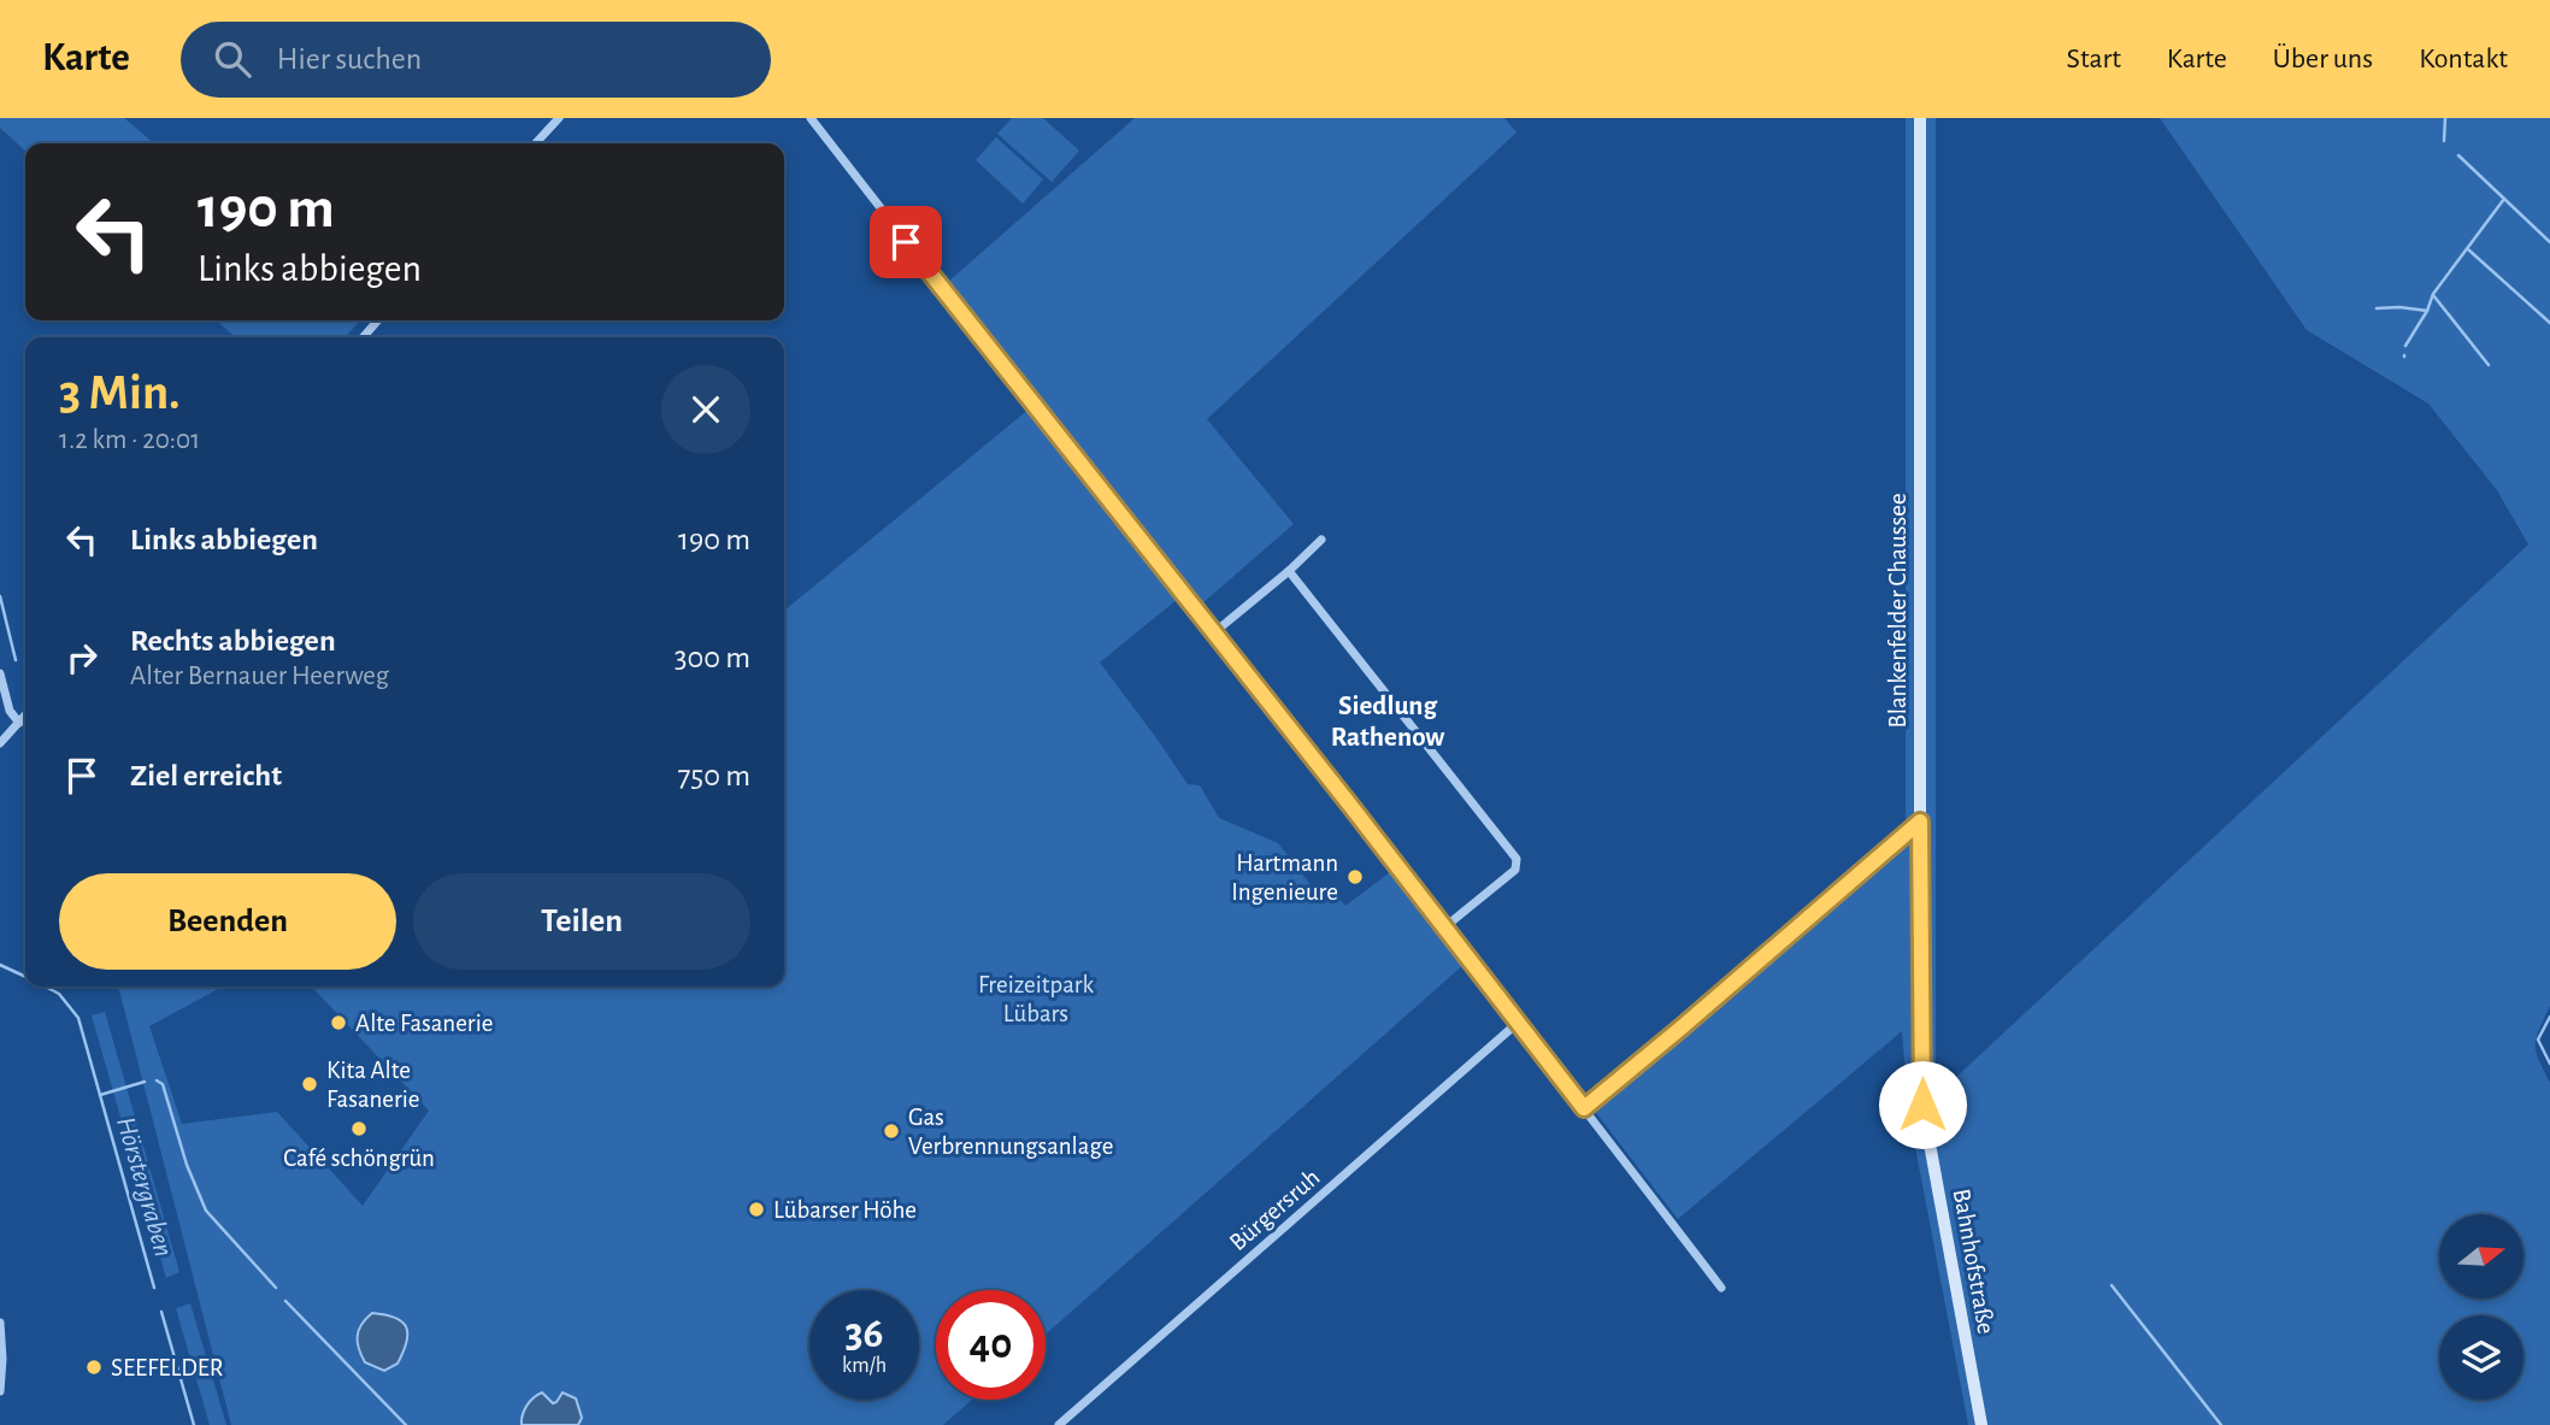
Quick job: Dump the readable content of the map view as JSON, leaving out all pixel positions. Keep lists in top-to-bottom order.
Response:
{
  "streets": {
    "street": ["Blankenfelder Chaussee", "Bürgersruh", "Bahnhofstraße"]
  },
  "crossings": [
    ["Blankenfelder Chaussee", "Bahnhofstraße"]
  ],
  "districts": ["Siedlung Rathenow"],
  "water": ["Hörstergraben"],
  "parks": ["Freizeitpark Lübars"],
  "places": [
    "Hartmann Ingenieure",
    "Alte Fasanerie",
    "Kita Alte Fasanerie",
    "Café schöngrün",
    "Gas Verbrennungsanlage",
    "Lübarser Höhe",
    "SEEFELDER"
  ],
  "north": "right",
  "page": {
    "header": "Karte",
    "search": "Hier suchen",
    "nav": [
      "Start",
      "Karte",
      "Über uns",
      "Kontakt"
    ],
    "turn": ["190 m", "Links abbiegen"],
    "heading": ["3 Min.", "1.2 km · 20:01"],
    "list": [
      {
        "name": "Links abbiegen",
        "value": "190 m"
      },
      {
        "name": "Rechts abbiegen",
        "note": "Alter Bernauer Heerweg",
        "value": "300 m"
      },
      {
        "name": "Ziel erreicht",
        "value": "750 m"
      }
    ],
    "buttons": ["Beenden", "Teilen"],
    "speed": "36 km/h",
    "limit": "40"
  }
}
